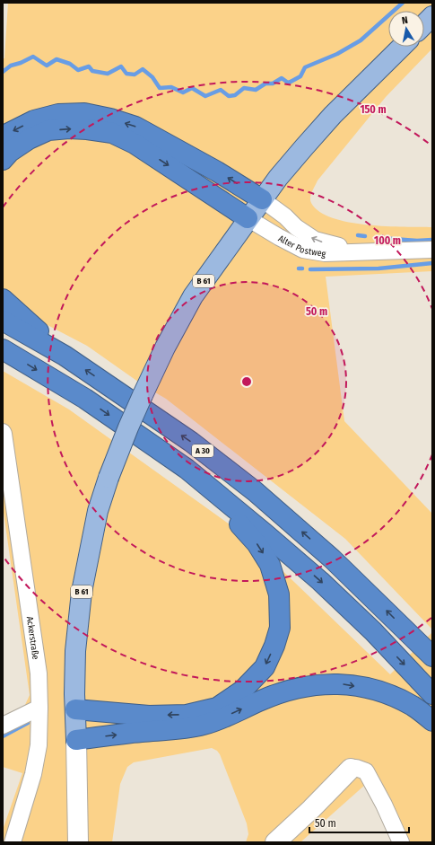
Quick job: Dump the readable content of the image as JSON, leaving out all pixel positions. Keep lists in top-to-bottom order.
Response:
{
  "streets": {
    "highway": ["A 30"],
    "main road": ["B 61"],
    "street": ["Alter Postweg", "Ackerstraße"]
  },
  "crossings": [
    ["Alter Postweg", "B 61"]
  ],
  "scale_bar": "50 m",
  "north": "top",
  "rings": ["150 m", "100 m", "50 m"]
}
